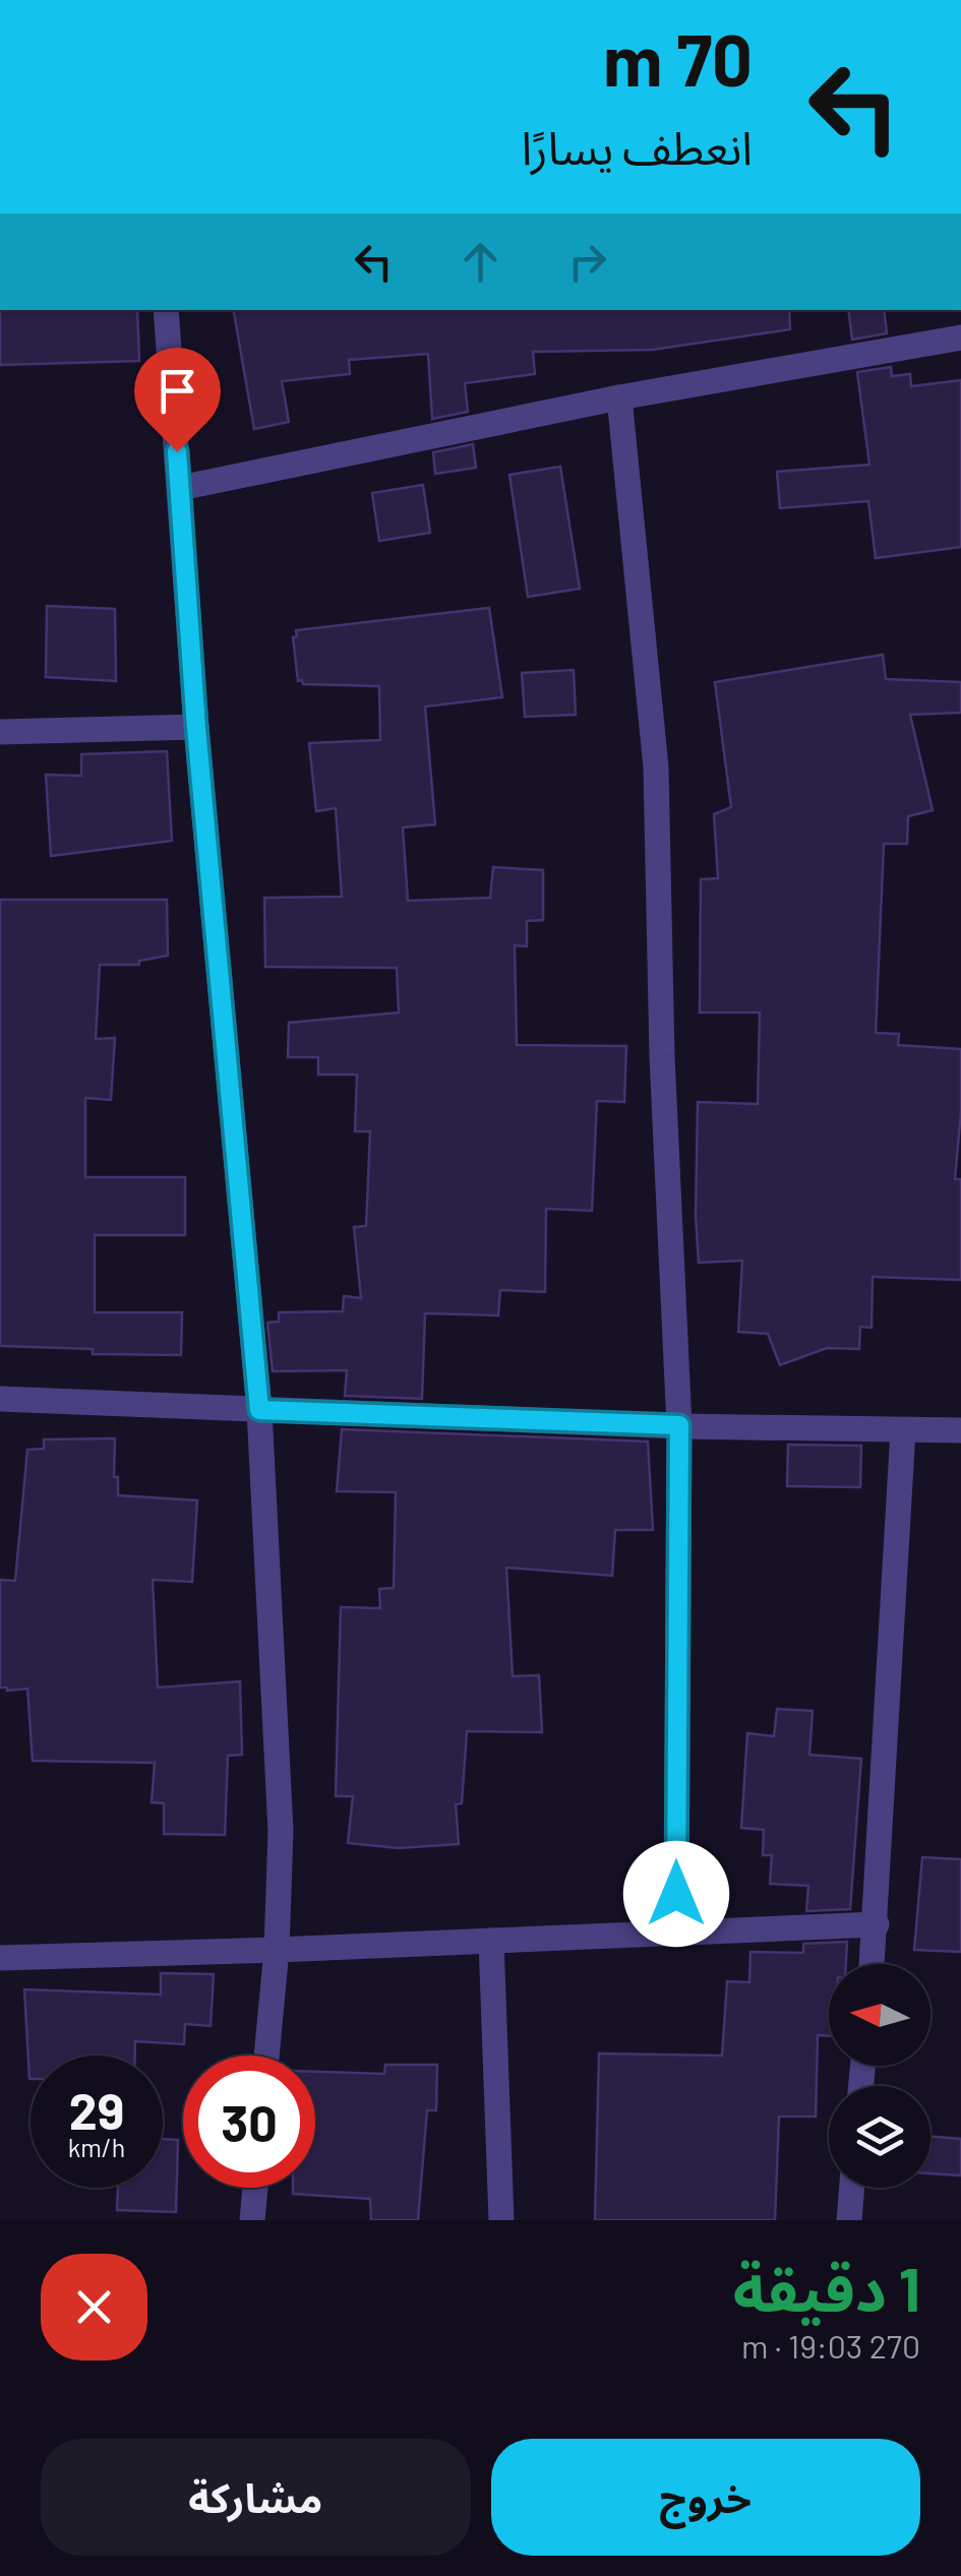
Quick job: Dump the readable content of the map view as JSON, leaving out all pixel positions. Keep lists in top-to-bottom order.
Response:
{
  "north": "left",
  "page": {
    "turn": ["70 m", "انعطف يسارًا"],
    "speed": "29 km/h",
    "limit": "30",
    "heading": ["1 دقيقة", "270 m · 19:03"],
    "buttons": ["خروج", "مشاركة"]
  }
}
